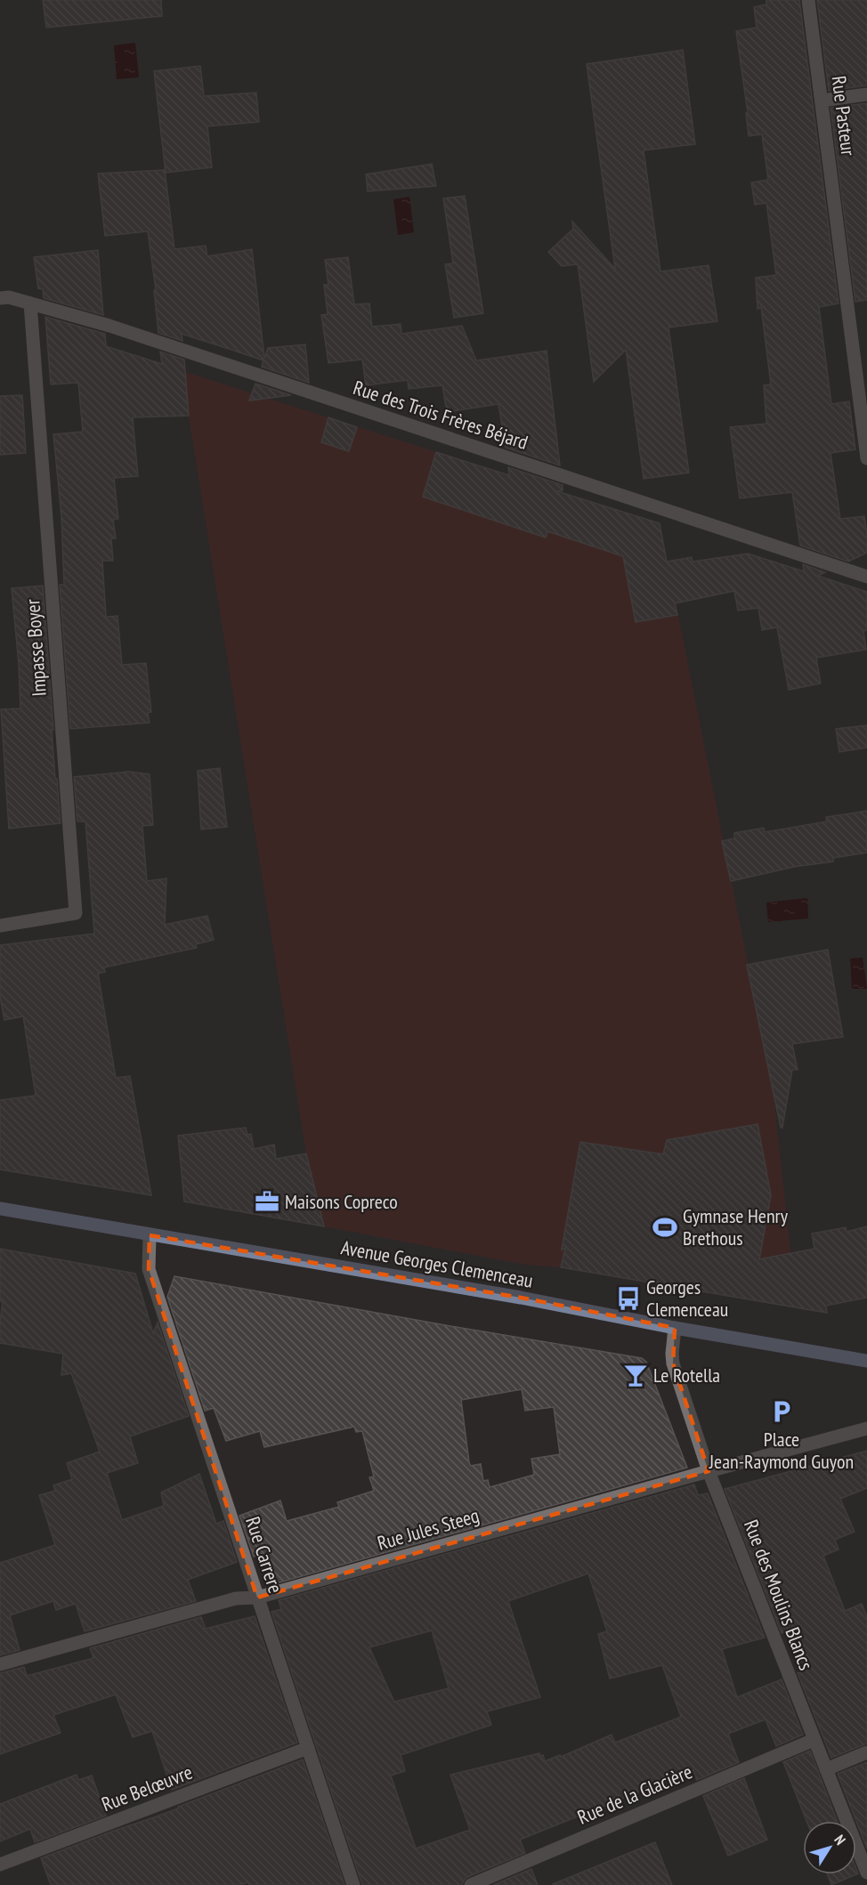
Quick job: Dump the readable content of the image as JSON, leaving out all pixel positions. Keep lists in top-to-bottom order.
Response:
{
  "streets": {
    "main road": ["Avenue Georges Clemenceau"],
    "street": [
      "Rue Pasteur",
      "Rue des Trois Frères Béjard",
      "Impasse Boyer",
      "Rue Jules Steeg",
      "Rue Carrere",
      "Rue des Moulins Blancs",
      "Rue Belœuvre",
      "Rue de la Glacière"
    ]
  },
  "crossings": [
    ["Rue des Trois Frères Béjard", "Impasse Boyer"],
    ["Avenue Georges Clemenceau", "Rue Carrere"],
    ["Avenue Georges Clemenceau", "Rue des Moulins Blancs"],
    ["Rue Jules Steeg", "Rue Carrere"],
    ["Rue Jules Steeg", "Rue des Moulins Blancs"],
    ["Rue Carrere", "Rue Belœuvre"],
    ["Rue des Moulins Blancs", "Rue de la Glacière"]
  ],
  "places": {
    "office": ["Maisons Copreco"],
    "sports": ["Gymnase Henry Brethous"],
    "bus stop": ["Georges Clemenceau"],
    "bar": ["Le Rotella"],
    "parking": ["Place Jean-Raymond Guyon"]
  },
  "north": "top right"
}
